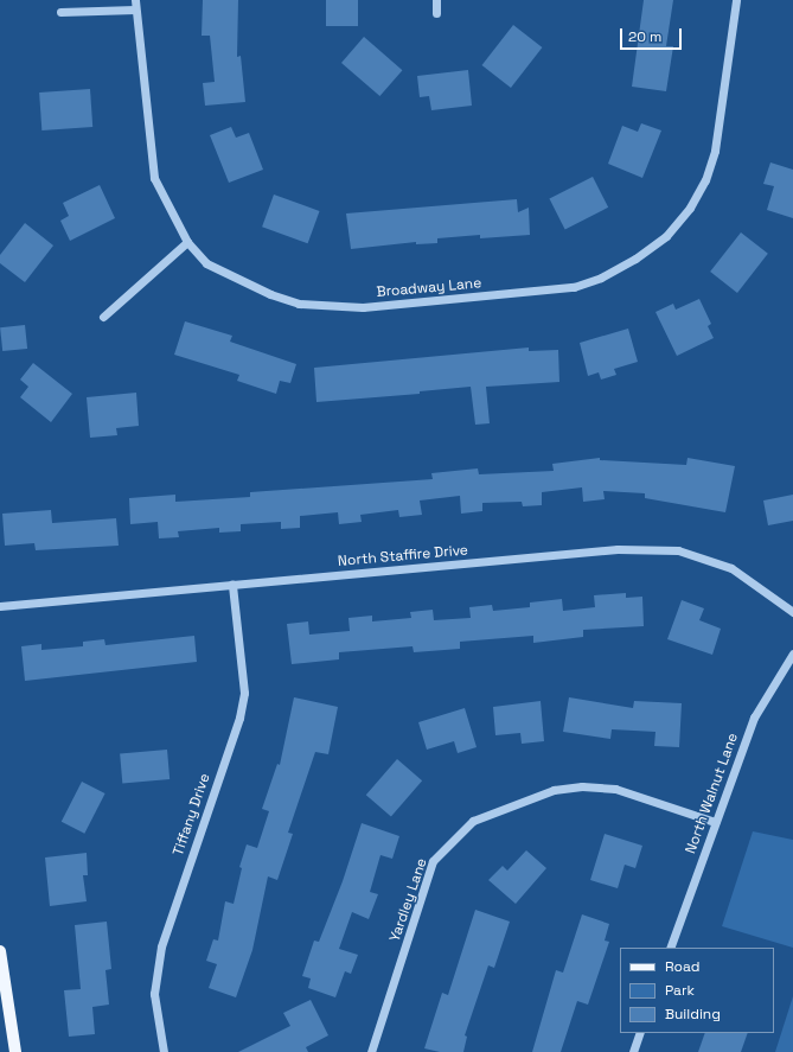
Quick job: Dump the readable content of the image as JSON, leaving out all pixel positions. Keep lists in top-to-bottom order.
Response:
{
  "streets": {
    "street": [
      "Broadway Lane",
      "North Staffire Drive",
      "North Walnut Lane",
      "Tiffany Drive",
      "Yardley Lane"
    ]
  },
  "crossings": [
    ["North Staffire Drive", "Tiffany Drive"],
    ["North Walnut Lane", "Yardley Lane"]
  ],
  "legend": ["Road", "Park", "Building"],
  "scale_bar": "20 m"
}
